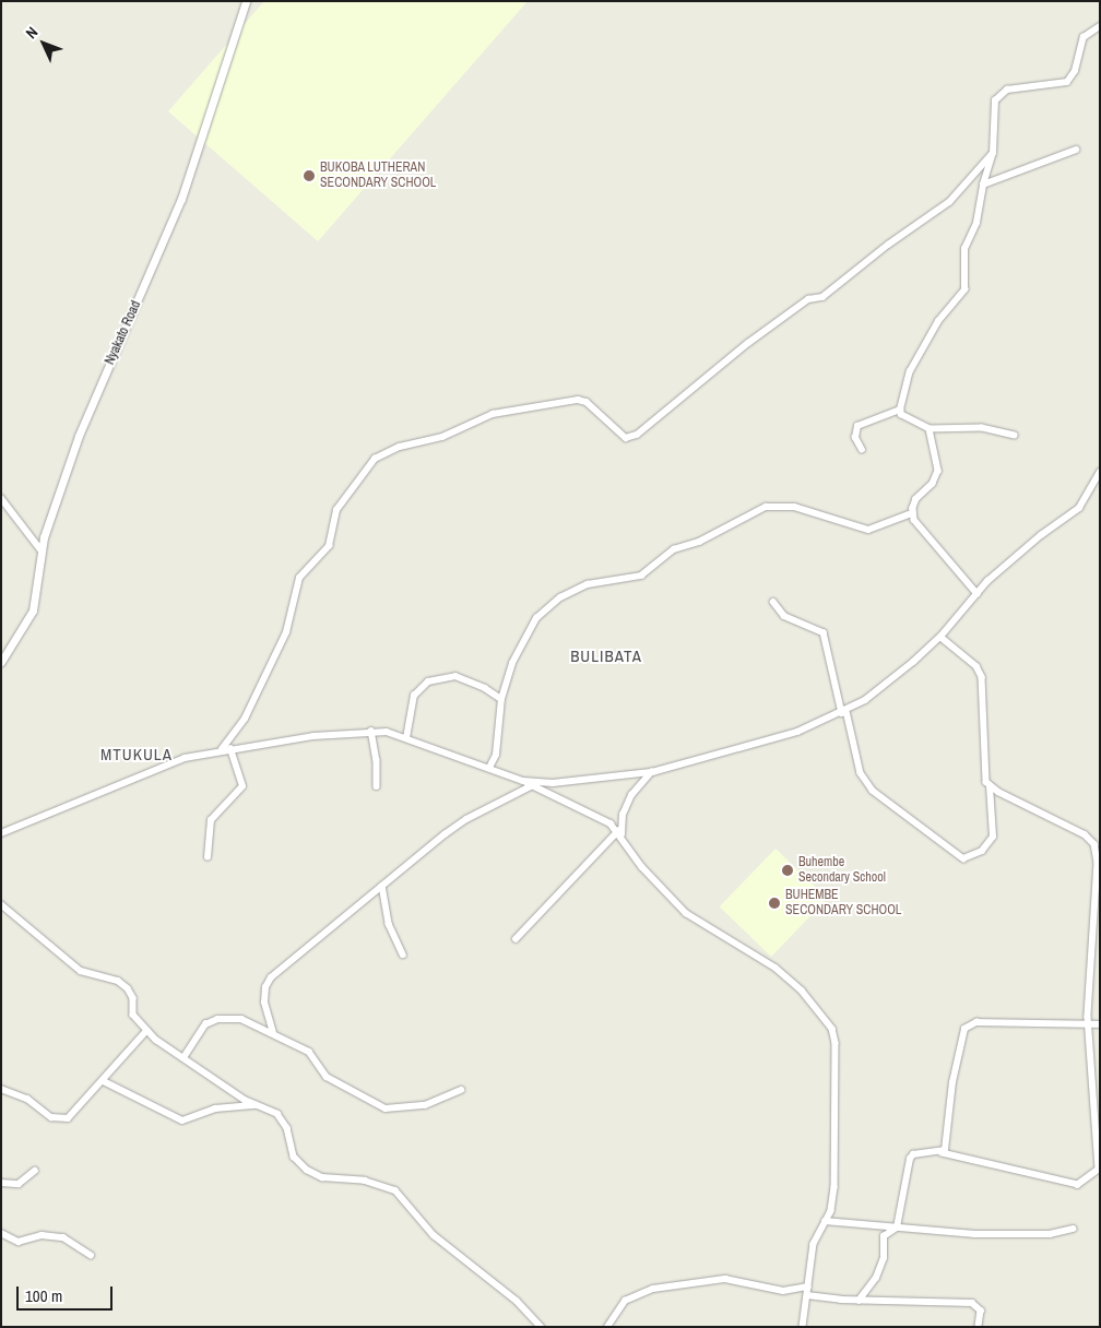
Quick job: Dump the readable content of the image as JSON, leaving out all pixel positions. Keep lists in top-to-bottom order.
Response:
{
  "streets": {
    "street": ["Nyakato Road"]
  },
  "districts": ["BULIBATA", "MTUKULA"],
  "places": ["BUKOBA LUTHERAN SECONDARY SCHOOL", "Buhembe Secondary School", "BUHEMBE SECONDARY SCHOOL"],
  "scale_bar": "100 m",
  "north": "top left"
}
